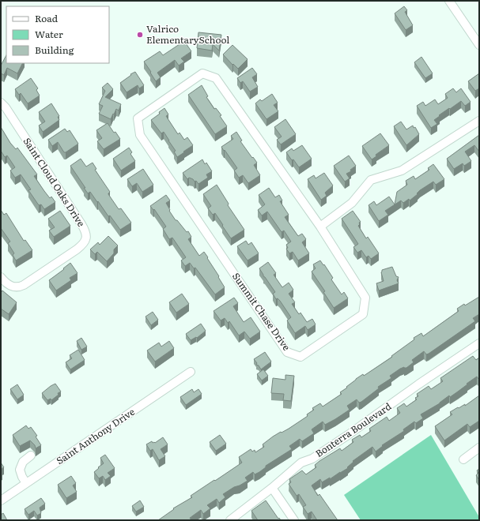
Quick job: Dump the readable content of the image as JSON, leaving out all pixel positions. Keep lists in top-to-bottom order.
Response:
{
  "streets": {
    "street": [
      "Saint Cloud Oaks Drive",
      "Summit Chase Drive",
      "Bonterra Boulevard",
      "Saint Anthony Drive"
    ]
  },
  "places": ["Valrico ElementarySchool"],
  "legend": ["Road", "Water", "Building"]
}
